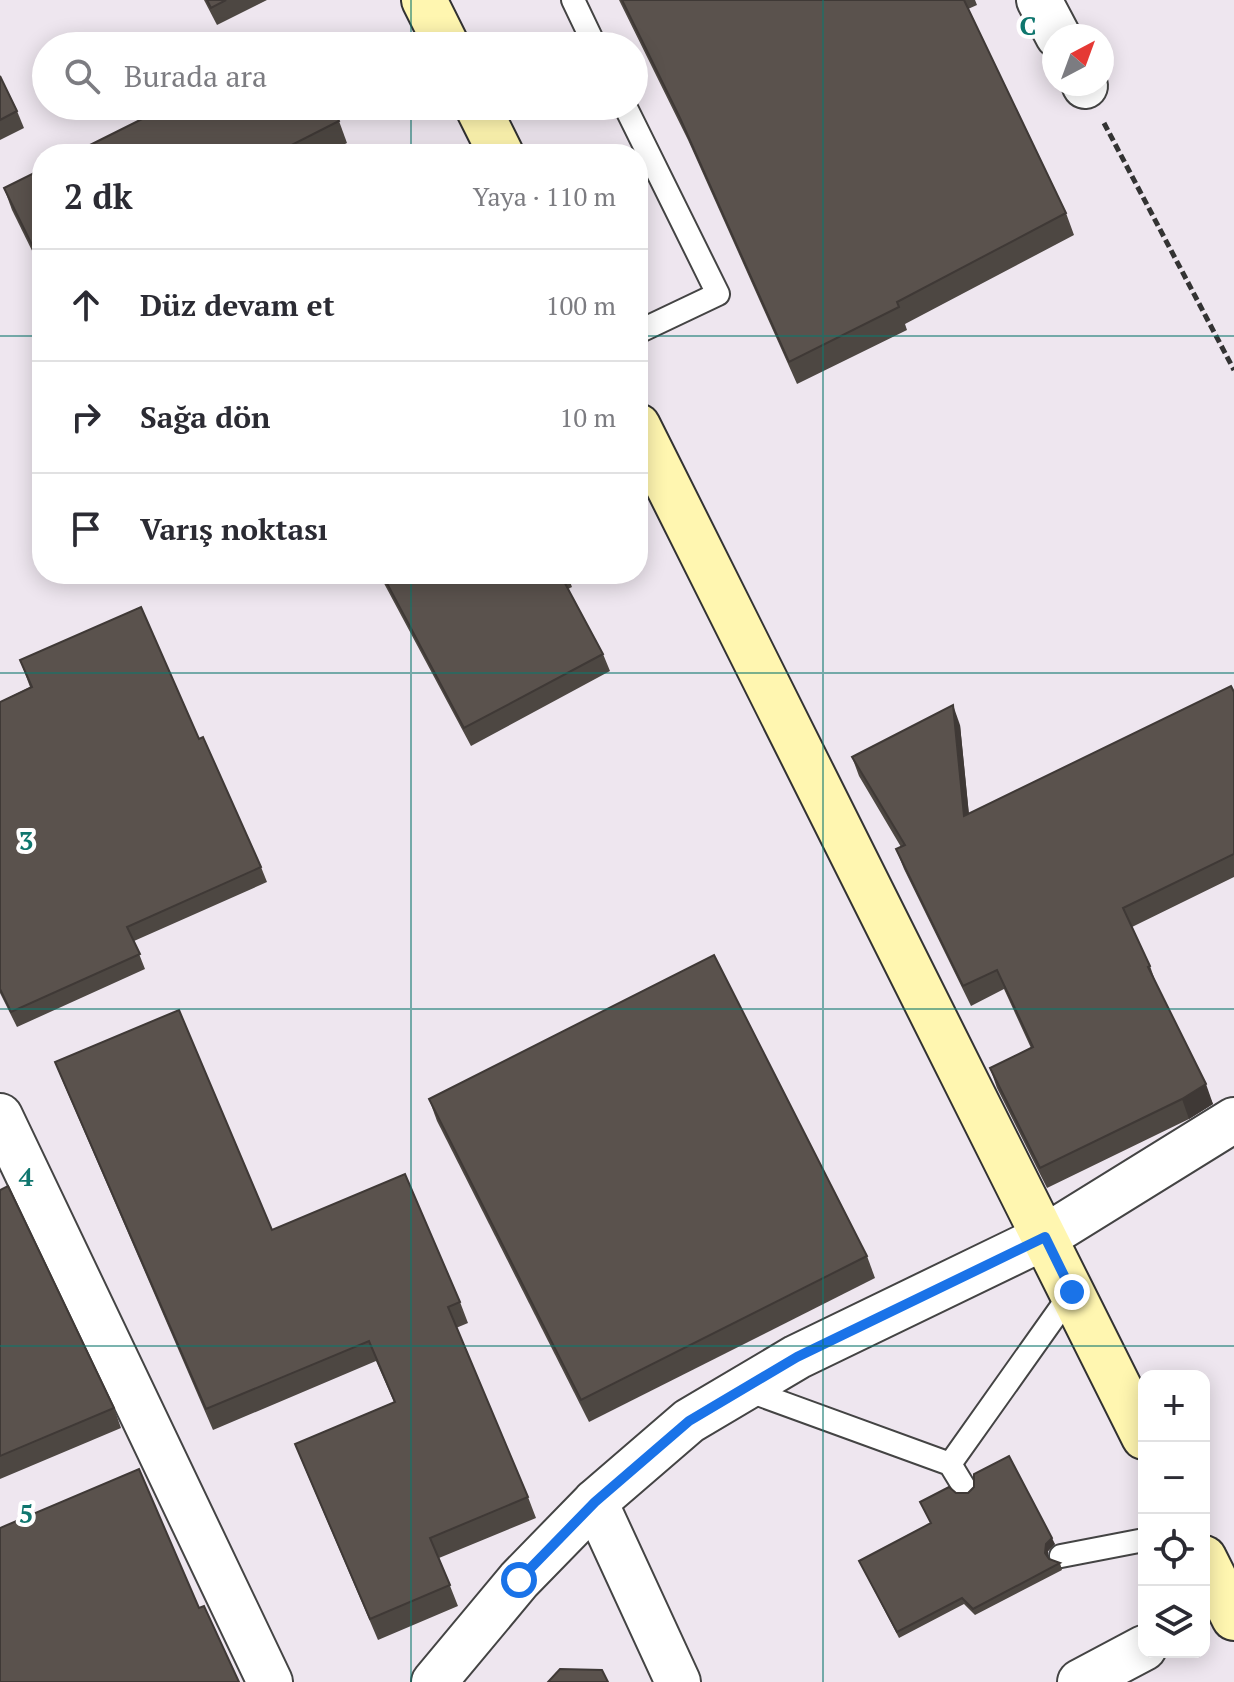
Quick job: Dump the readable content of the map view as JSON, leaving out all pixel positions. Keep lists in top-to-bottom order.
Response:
{
  "north": "top right",
  "page": {
    "search": "Burada ara",
    "heading": ["2 dk", "Yaya · 110 m"],
    "list": [
      ["Düz devam et", "100 m"],
      ["Sağa dön", "10 m"],
      "Varış noktası"
    ],
    "map_buttons": ["+", "−"]
  },
  "grid": {
    "columns": ["C"],
    "rows": ["3", "4", "5"]
  }
}
